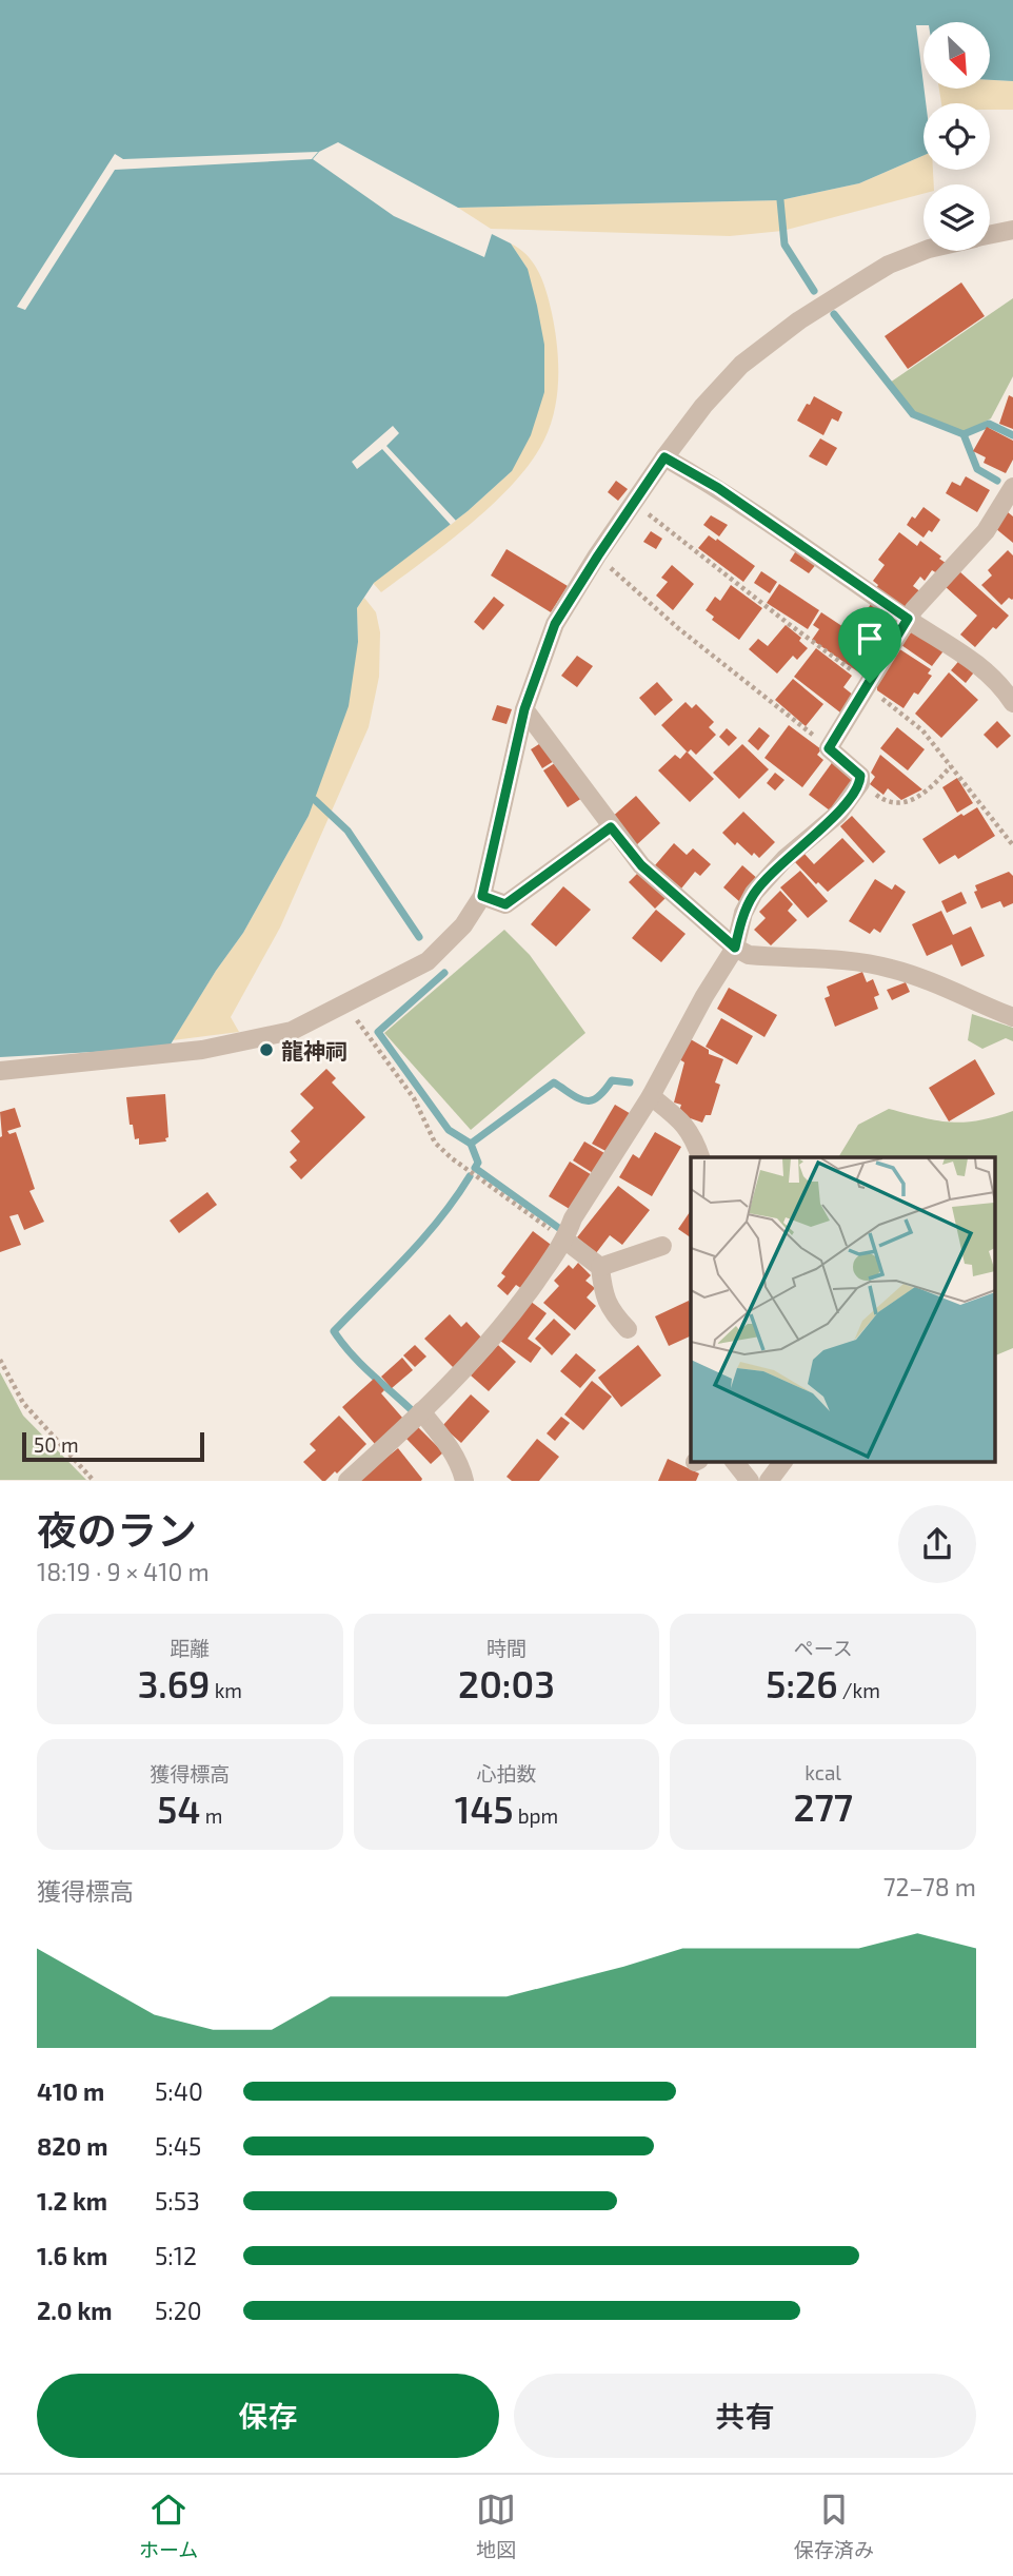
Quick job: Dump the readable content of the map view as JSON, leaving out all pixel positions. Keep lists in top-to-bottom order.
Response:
{
  "places": ["龍神祠"],
  "scale_bar": "50 m",
  "north": "bottom right",
  "page": {
    "scale": "50 m",
    "heading": ["夜のラン", "18:19 · 9 × 410 m"],
    "stats": [
      ["距離", "3.69 km"],
      ["時間", "20:03"],
      ["ペース", "5:26 /km"],
      ["獲得標高", "54 m"],
      ["心拍数", "145 bpm"],
      ["kcal", "277"]
    ],
    "chart": ["獲得標高", "72–78 m"],
    "list": [
      {
        "name": "410 m",
        "note": "5:40"
      },
      {
        "name": "820 m",
        "note": "5:45"
      },
      {
        "name": "1.2 km",
        "note": "5:53"
      },
      {
        "name": "1.6 km",
        "note": "5:12"
      },
      {
        "name": "2.0 km",
        "note": "5:20"
      }
    ],
    "buttons": ["保存", "共有"],
    "tabs": ["ホーム", "地図", "保存済み"]
  }
}
